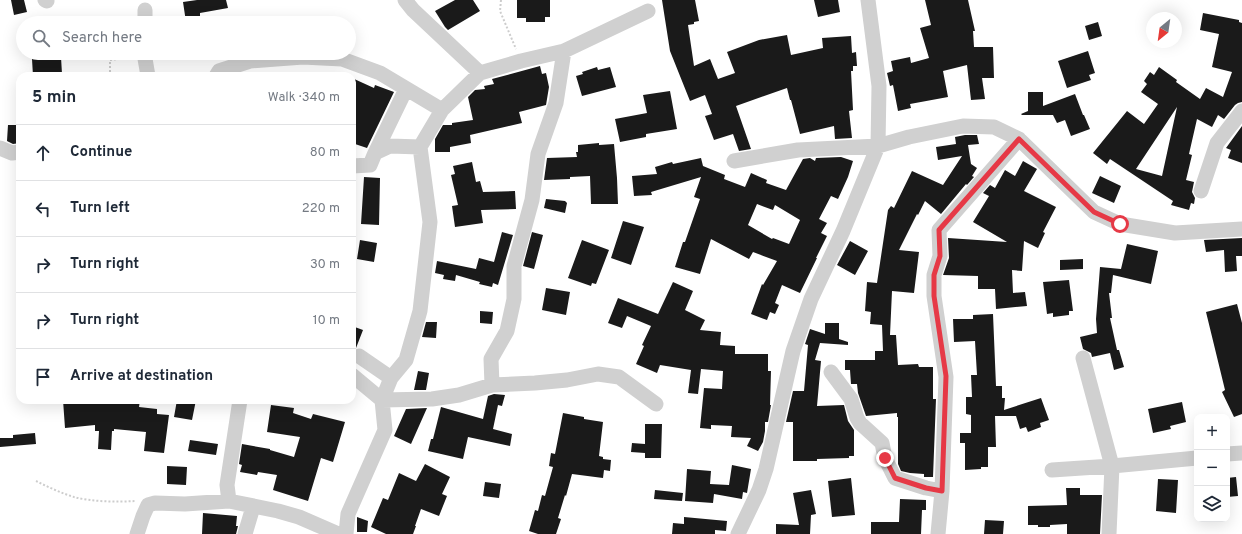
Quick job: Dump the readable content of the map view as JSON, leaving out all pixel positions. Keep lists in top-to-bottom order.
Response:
{
  "north": "bottom left",
  "page": {
    "search": "Search here",
    "heading": ["5 min", "Walk · 340 m"],
    "list": [
      ["Continue", "80 m"],
      ["Turn left", "220 m"],
      ["Turn right", "30 m"],
      ["Turn right", "10 m"],
      "Arrive at destination"
    ],
    "map_buttons": ["+", "−"]
  }
}
